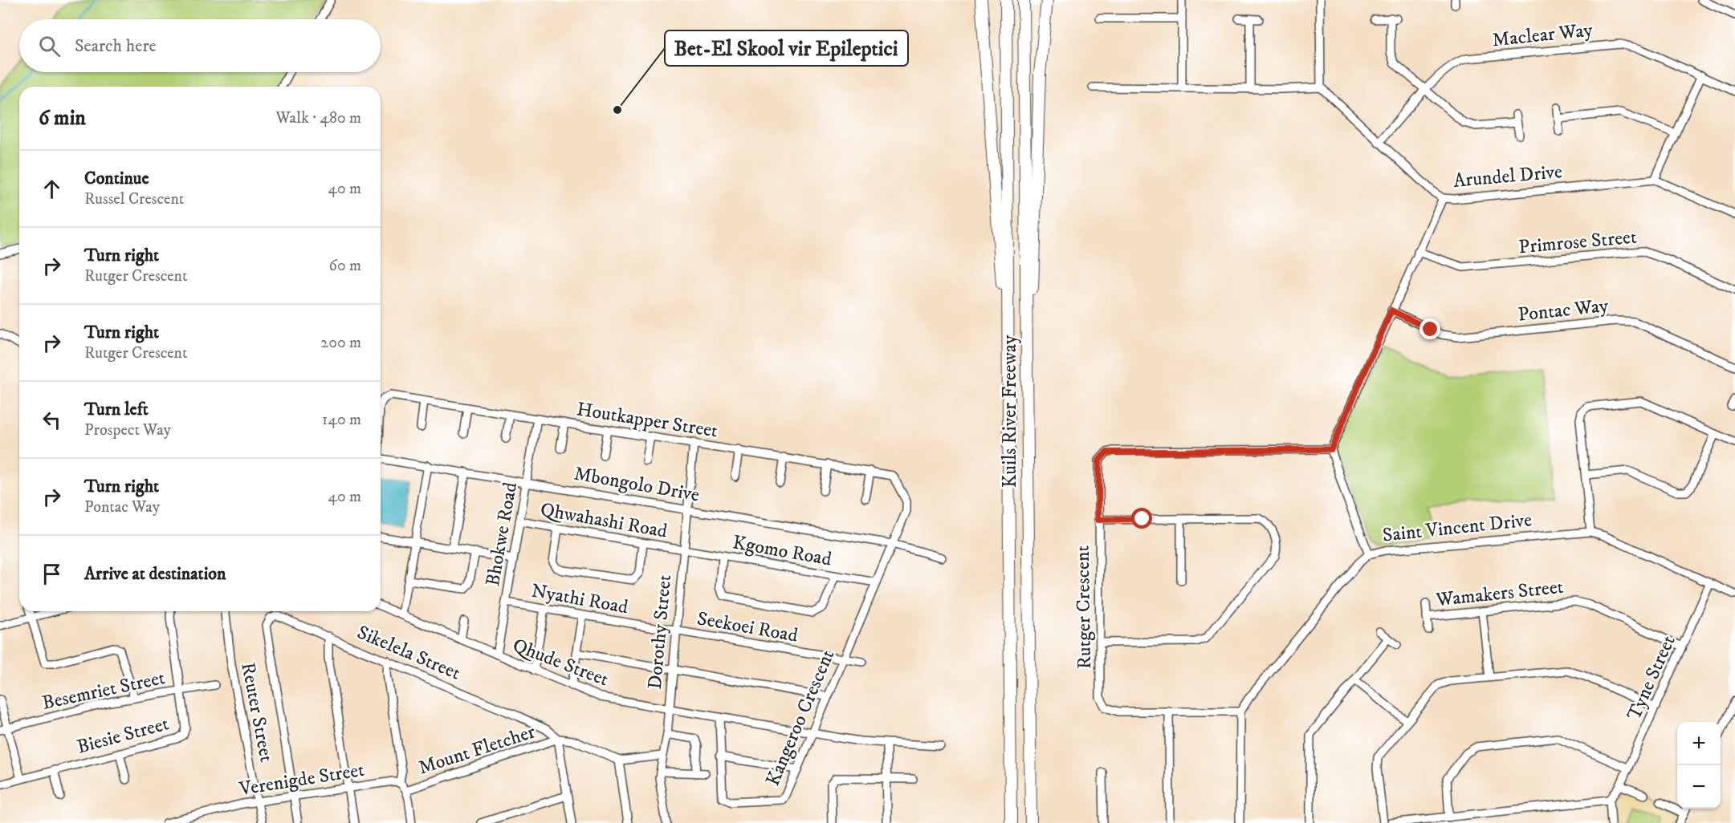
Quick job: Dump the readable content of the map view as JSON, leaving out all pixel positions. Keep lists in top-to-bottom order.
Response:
{
  "streets": {
    "highway": ["Kuils River Freeway"],
    "street": [
      "Maclear Way",
      "Arundel Drive",
      "Primrose Street",
      "Pontac Way",
      "Houtkapper Street",
      "Mbongolo Drive",
      "Qhwahashi Road",
      "Saint Vincent Drive",
      "Bhokwe Road",
      "Kgomo Road",
      "Wamakers Street",
      "Nyathi Road",
      "Rutger Crescent",
      "Seekoei Road",
      "Dorothy Street",
      "Sikelela Street",
      "Qhude Street",
      "Tyne Street",
      "Besemriet Street",
      "Reuter Street",
      "Kangeroo Crescent",
      "Biesie Street",
      "Mount Fletcher",
      "Verenigde Street"
    ]
  },
  "crossings": [
    ["Maclear Way", "Arundel Drive"],
    ["Houtkapper Street", "Mbongolo Drive"],
    ["Houtkapper Street", "Bhokwe Road"],
    ["Houtkapper Street", "Dorothy Street"],
    ["Houtkapper Street", "Kangeroo Crescent"],
    ["Mbongolo Drive", "Bhokwe Road"],
    ["Mbongolo Drive", "Dorothy Street"],
    ["Mbongolo Drive", "Kangeroo Crescent"],
    ["Qhwahashi Road", "Bhokwe Road"],
    ["Qhwahashi Road", "Kgomo Road"],
    ["Qhwahashi Road", "Dorothy Street"],
    ["Saint Vincent Drive", "Rutger Crescent"],
    ["Saint Vincent Drive", "Tyne Street"],
    ["Bhokwe Road", "Nyathi Road"],
    ["Bhokwe Road", "Qhude Street"],
    ["Kgomo Road", "Dorothy Street"],
    ["Kgomo Road", "Kangeroo Crescent"],
    ["Wamakers Street", "Tyne Street"],
    ["Nyathi Road", "Seekoei Road"],
    ["Nyathi Road", "Dorothy Street"],
    ["Seekoei Road", "Dorothy Street"],
    ["Seekoei Road", "Kangeroo Crescent"],
    ["Dorothy Street", "Sikelela Street"],
    ["Dorothy Street", "Qhude Street"],
    ["Sikelela Street", "Mount Fletcher"],
    ["Sikelela Street", "Verenigde Street"],
    ["Qhude Street", "Kangeroo Crescent"],
    ["Besemriet Street", "Biesie Street"],
    ["Reuter Street", "Verenigde Street"]
  ],
  "places": ["Bet-El Skool vir Epileptici"],
  "page": {
    "search": "Search here",
    "heading": ["6 min", "Walk · 480 m"],
    "list": [
      ["Continue", "Russel Crescent", "40 m"],
      ["Turn right", "Rutger Crescent", "60 m"],
      ["Turn right", "Rutger Crescent", "200 m"],
      ["Turn left", "Prospect Way", "140 m"],
      ["Turn right", "Pontac Way", "40 m"],
      "Arrive at destination"
    ],
    "map_buttons": ["+", "−"]
  }
}
